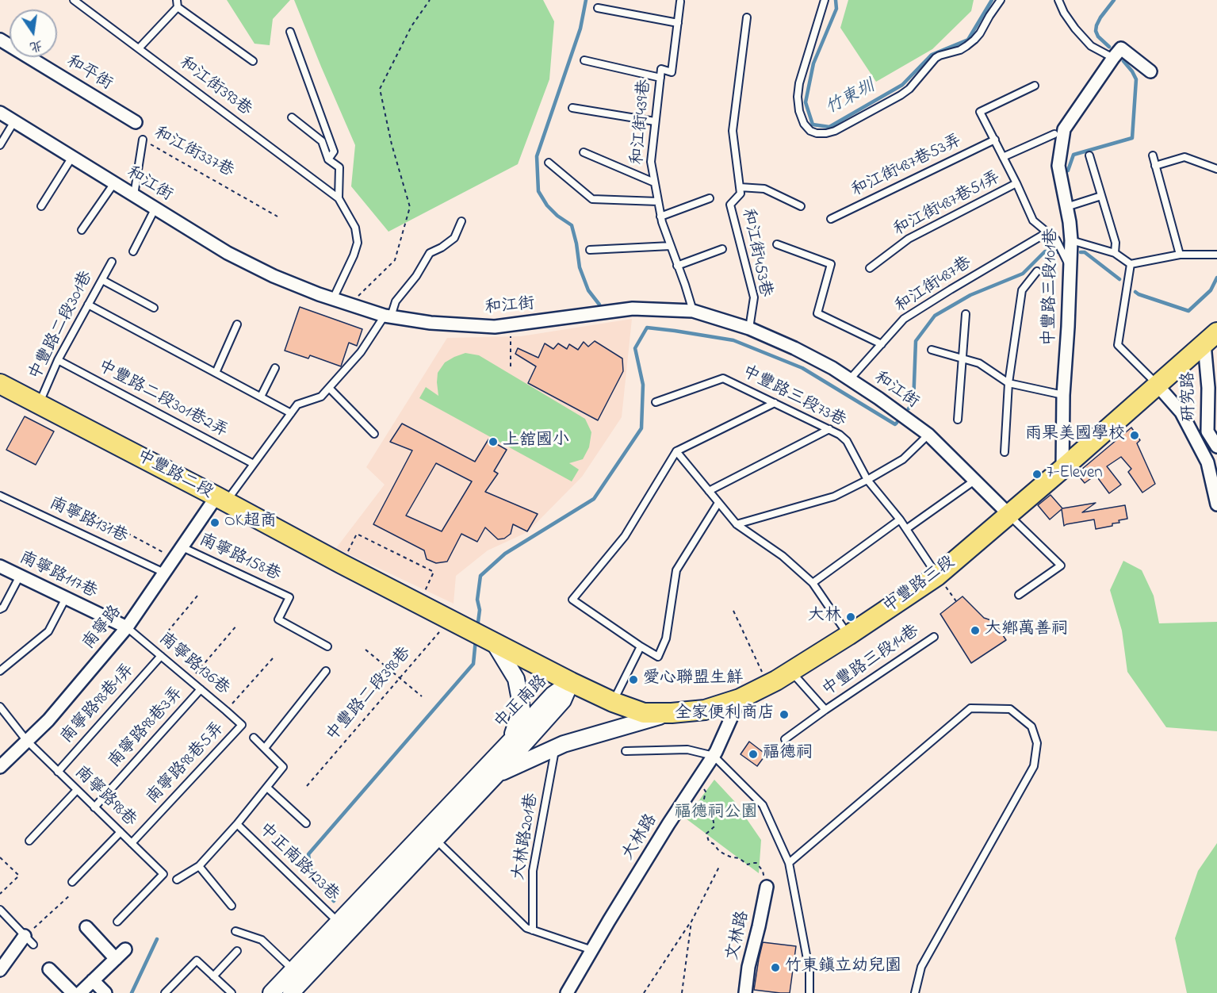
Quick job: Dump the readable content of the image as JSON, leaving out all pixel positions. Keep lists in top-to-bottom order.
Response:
{
  "streets": {
    "main road": ["中豐路二段", "中豐路三段"],
    "street": [
      "和平街",
      "和江街",
      "中豐路三段101巷",
      "研究路",
      "南寧路117巷",
      "南寧路",
      "中正南路",
      "大林路",
      "文林路"
    ],
    "lane": [
      "和江街393巷",
      "和江街439巷",
      "和江街337巷",
      "和江街487巷53弄",
      "和江街487巷51弄",
      "和江街453巷",
      "和江街487巷",
      "中豐路二段301巷",
      "中豐路三段73巷",
      "中豐路二段301巷2弄",
      "南寧路131巷",
      "南寧路158巷",
      "中豐路三段14巷",
      "南寧路136巷",
      "南寧路98巷1弄",
      "南寧路98巷3弄",
      "南寧路98巷5弄",
      "南寧路98巷",
      "大林路201巷",
      "中正南路123巷"
    ],
    "path": ["中豐路二段398巷"]
  },
  "crossings": [
    ["和江街393巷", "和江街"],
    ["和江街439巷", "和江街"],
    ["和江街337巷", "和江街"],
    ["和江街", "和江街453巷"],
    ["和江街", "和江街487巷"],
    ["和江街", "中豐路三段"],
    ["中豐路三段101巷", "中豐路三段"],
    ["中豐路二段301巷", "中豐路二段301巷2弄"],
    ["中豐路二段301巷", "中豐路二段"],
    ["研究路", "中豐路三段"],
    ["中豐路三段73巷", "中豐路三段"],
    ["中豐路二段", "南寧路"],
    ["中豐路二段", "中豐路二段398巷"],
    ["南寧路131巷", "南寧路"],
    ["南寧路158巷", "南寧路"],
    ["南寧路117巷", "南寧路"],
    ["南寧路117巷", "南寧路136巷"],
    ["中豐路三段", "中豐路三段14巷"],
    ["中豐路三段", "中正南路"],
    ["中豐路三段", "大林路"],
    ["南寧路", "南寧路136巷"],
    ["南寧路", "南寧路98巷"],
    ["南寧路136巷", "南寧路98巷1弄"],
    ["南寧路136巷", "南寧路98巷3弄"],
    ["南寧路136巷", "南寧路98巷5弄"],
    ["中正南路", "大林路201巷"],
    ["中正南路", "中正南路123巷"],
    ["南寧路98巷1弄", "南寧路98巷"],
    ["南寧路98巷3弄", "南寧路98巷"],
    ["南寧路98巷5弄", "南寧路98巷"],
    ["大林路201巷", "大林路"]
  ],
  "water": ["竹東圳"],
  "parks": ["福德祠公園"],
  "places": [
    "雨果美國學校",
    "上舘國小",
    "7-Eleven",
    "OK超商",
    "大林",
    "大鄉萬善祠",
    "愛心聯盟生鮮",
    "全家便利商店",
    "福德祠",
    "竹東鎮立幼兒園"
  ],
  "north": "bottom"
}
